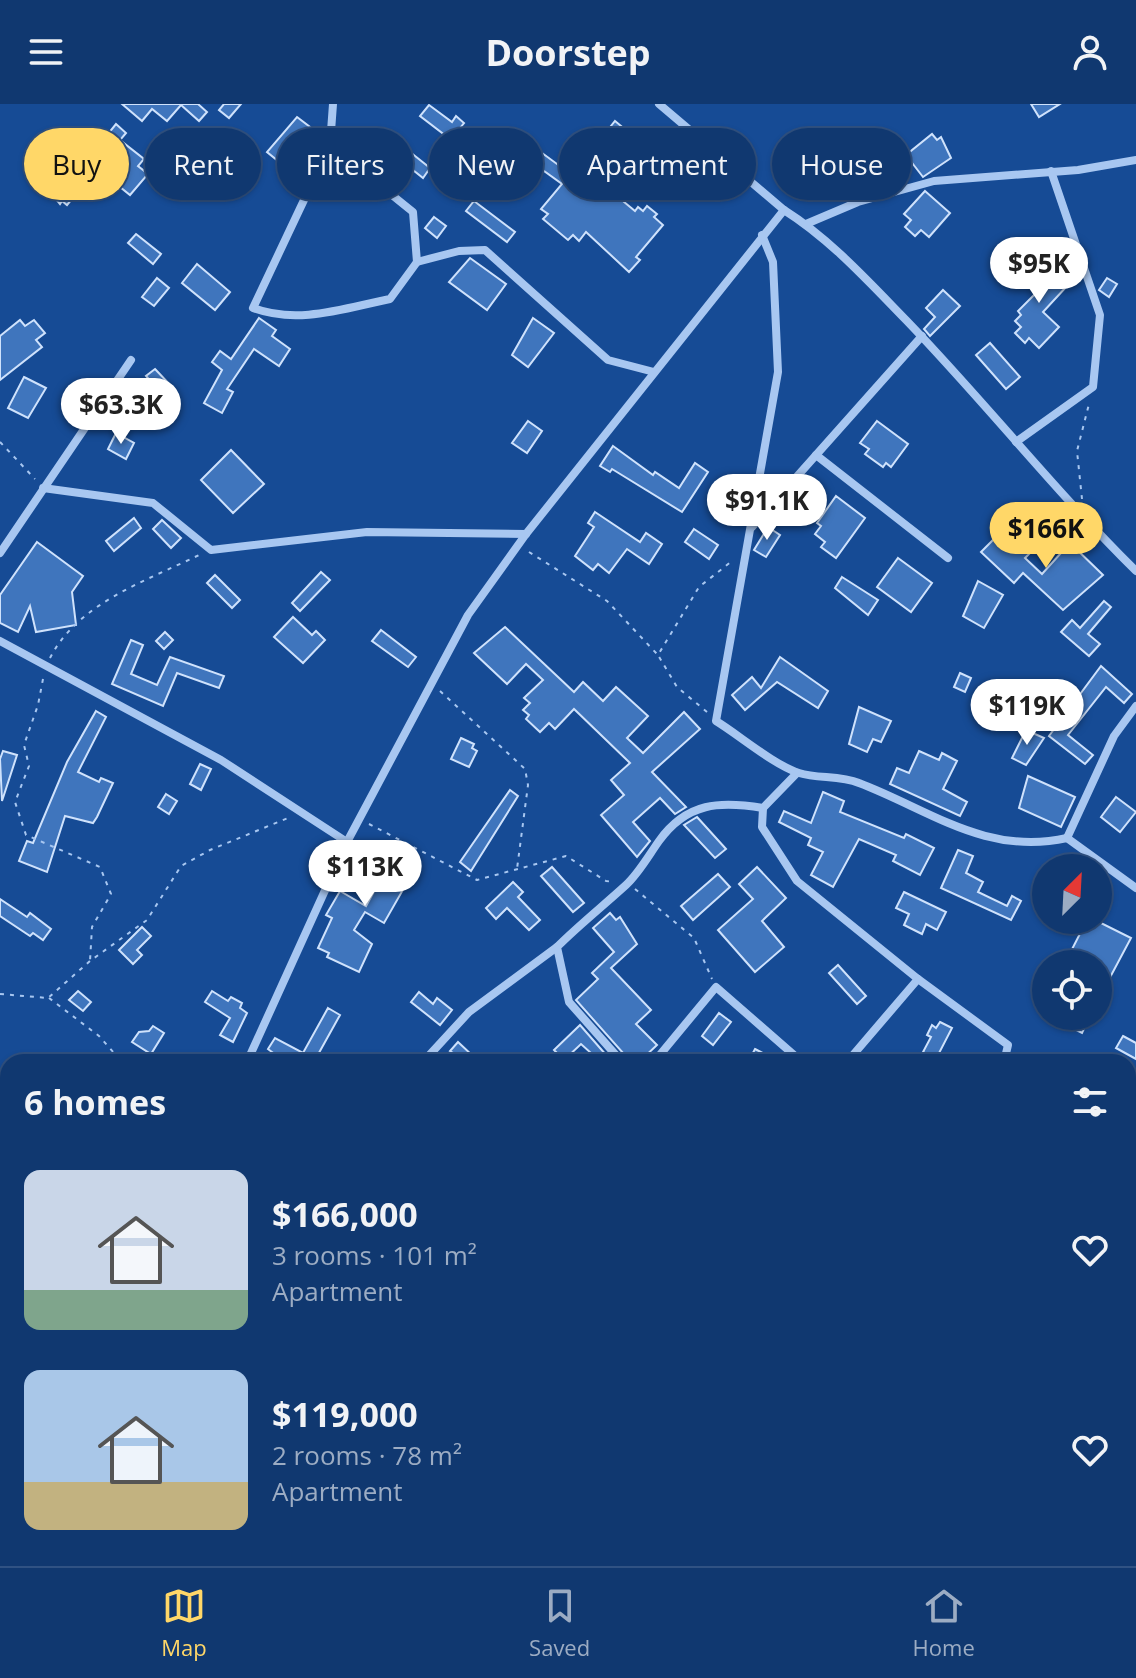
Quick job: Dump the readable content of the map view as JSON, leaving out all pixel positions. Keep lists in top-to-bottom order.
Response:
{
  "north": "top right",
  "page": {
    "header": "Doorstep",
    "chip": [
      "Buy",
      "Rent",
      "Filters",
      "New",
      "Apartment",
      "House"
    ],
    "price": [
      "$95K",
      "$63.3K",
      "$91.1K",
      "$166K",
      "$119K",
      "$113K"
    ],
    "heading": "6 homes",
    "list": [
      {
        "name": "$166,000",
        "note": "3 rooms · 101 m² · Apartment"
      },
      {
        "name": "$119,000",
        "note": "2 rooms · 78 m² · Apartment"
      }
    ],
    "tabs": ["Map", "Saved", "Home"]
  }
}
